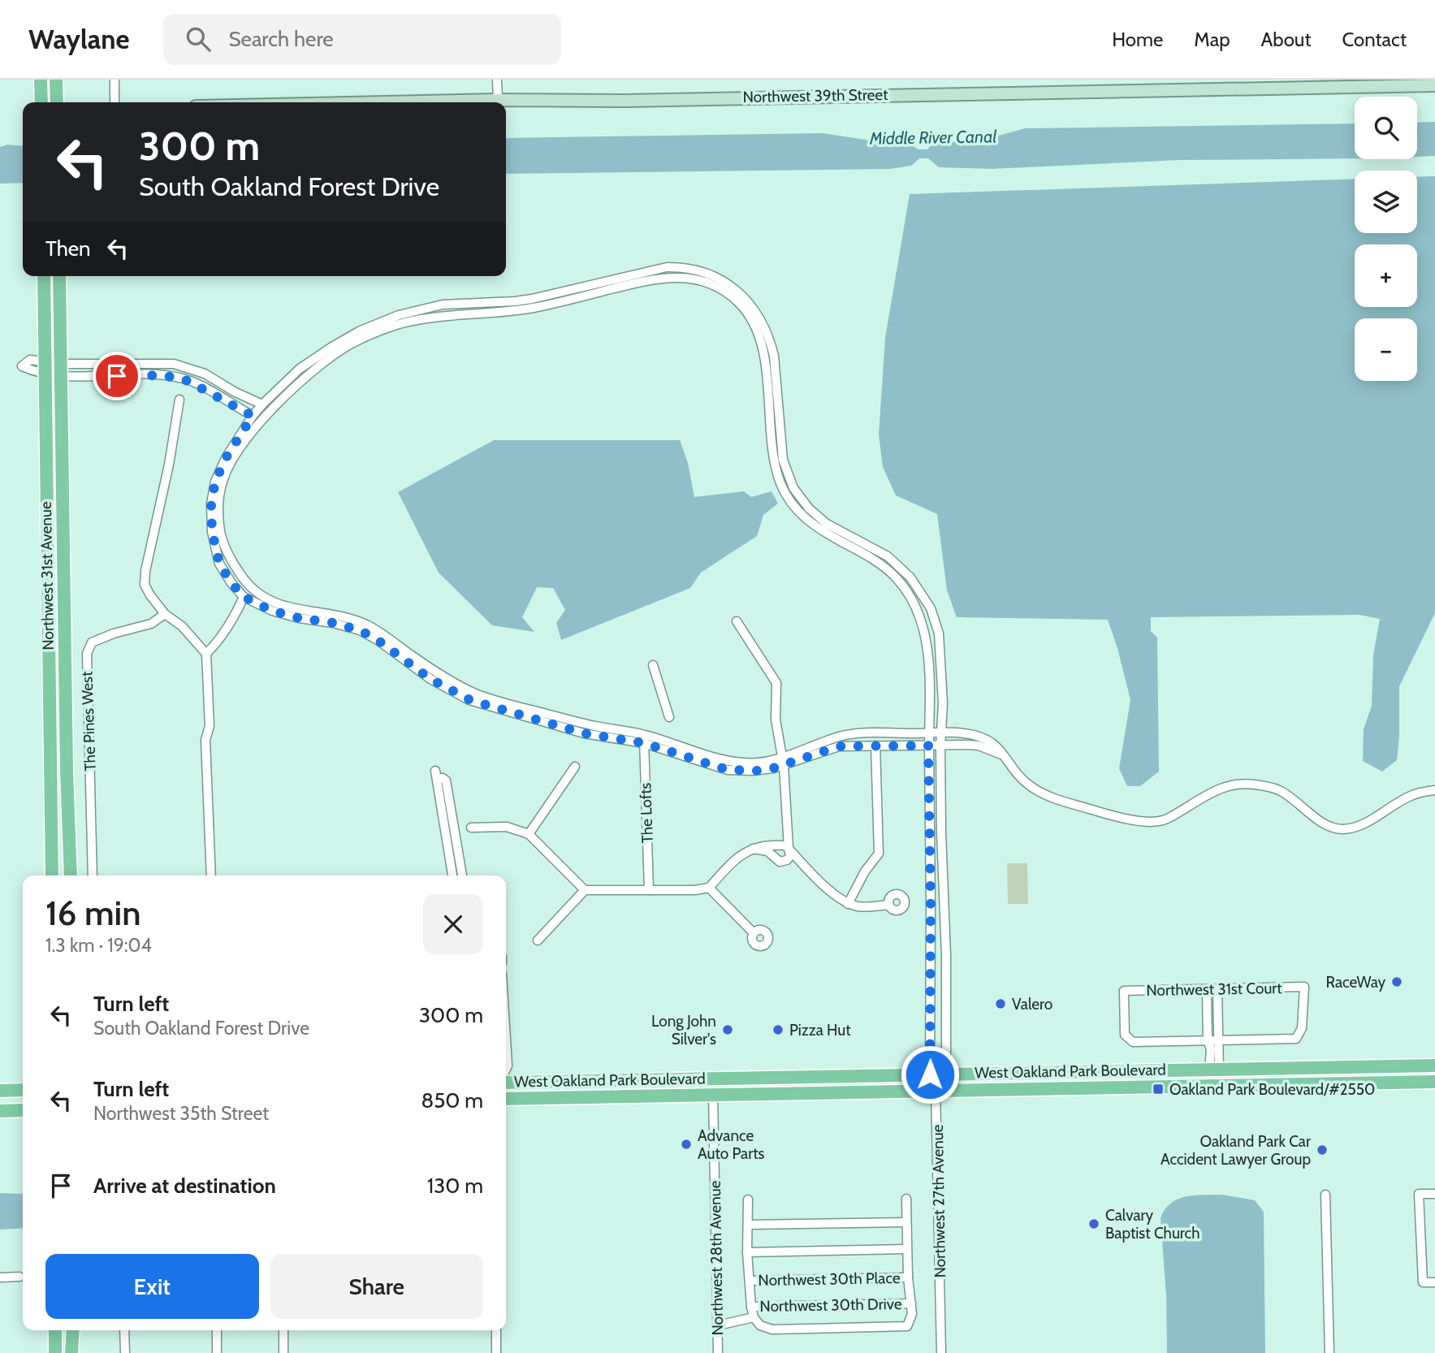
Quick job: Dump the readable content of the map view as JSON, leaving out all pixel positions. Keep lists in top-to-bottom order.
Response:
{
  "streets": {
    "main road": ["Northwest 31st Avenue", "West Oakland Park Boulevard"],
    "street": [
      "Northwest 39th Street",
      "The Pines West",
      "The Lofts",
      "Northwest 31st Court",
      "Northwest 27th Avenue",
      "Northwest 28th Avenue",
      "Northwest 30th Place",
      "Northwest 30th Drive"
    ]
  },
  "crossings": [
    ["West Oakland Park Boulevard", "Northwest 27th Avenue"],
    ["West Oakland Park Boulevard", "Northwest 28th Avenue"]
  ],
  "water": ["Middle River Canal"],
  "places": {
    "other": [
      "RaceWay",
      "Valero",
      "Long John Silver's",
      "Pizza Hut",
      "Advance Auto Parts",
      "Oakland Park Car Accident Lawyer Group",
      "Calvary Baptist Church"
    ],
    "transit": ["Oakland Park Boulevard/#2550"]
  },
  "page": {
    "header": "Waylane",
    "search": "Search here",
    "nav": [
      "Home",
      "Map",
      "About",
      "Contact"
    ],
    "map_buttons": ["+", "−"],
    "turn": ["300 m", "South Oakland Forest Drive"],
    "then": "Then",
    "heading": ["16 min", "1.3 km · 19:04"],
    "list": [
      {
        "name": "Turn left",
        "note": "South Oakland Forest Drive",
        "value": "300 m"
      },
      {
        "name": "Turn left",
        "note": "Northwest 35th Street",
        "value": "850 m"
      },
      {
        "name": "Arrive at destination",
        "value": "130 m"
      }
    ],
    "buttons": ["Exit", "Share"]
  }
}
